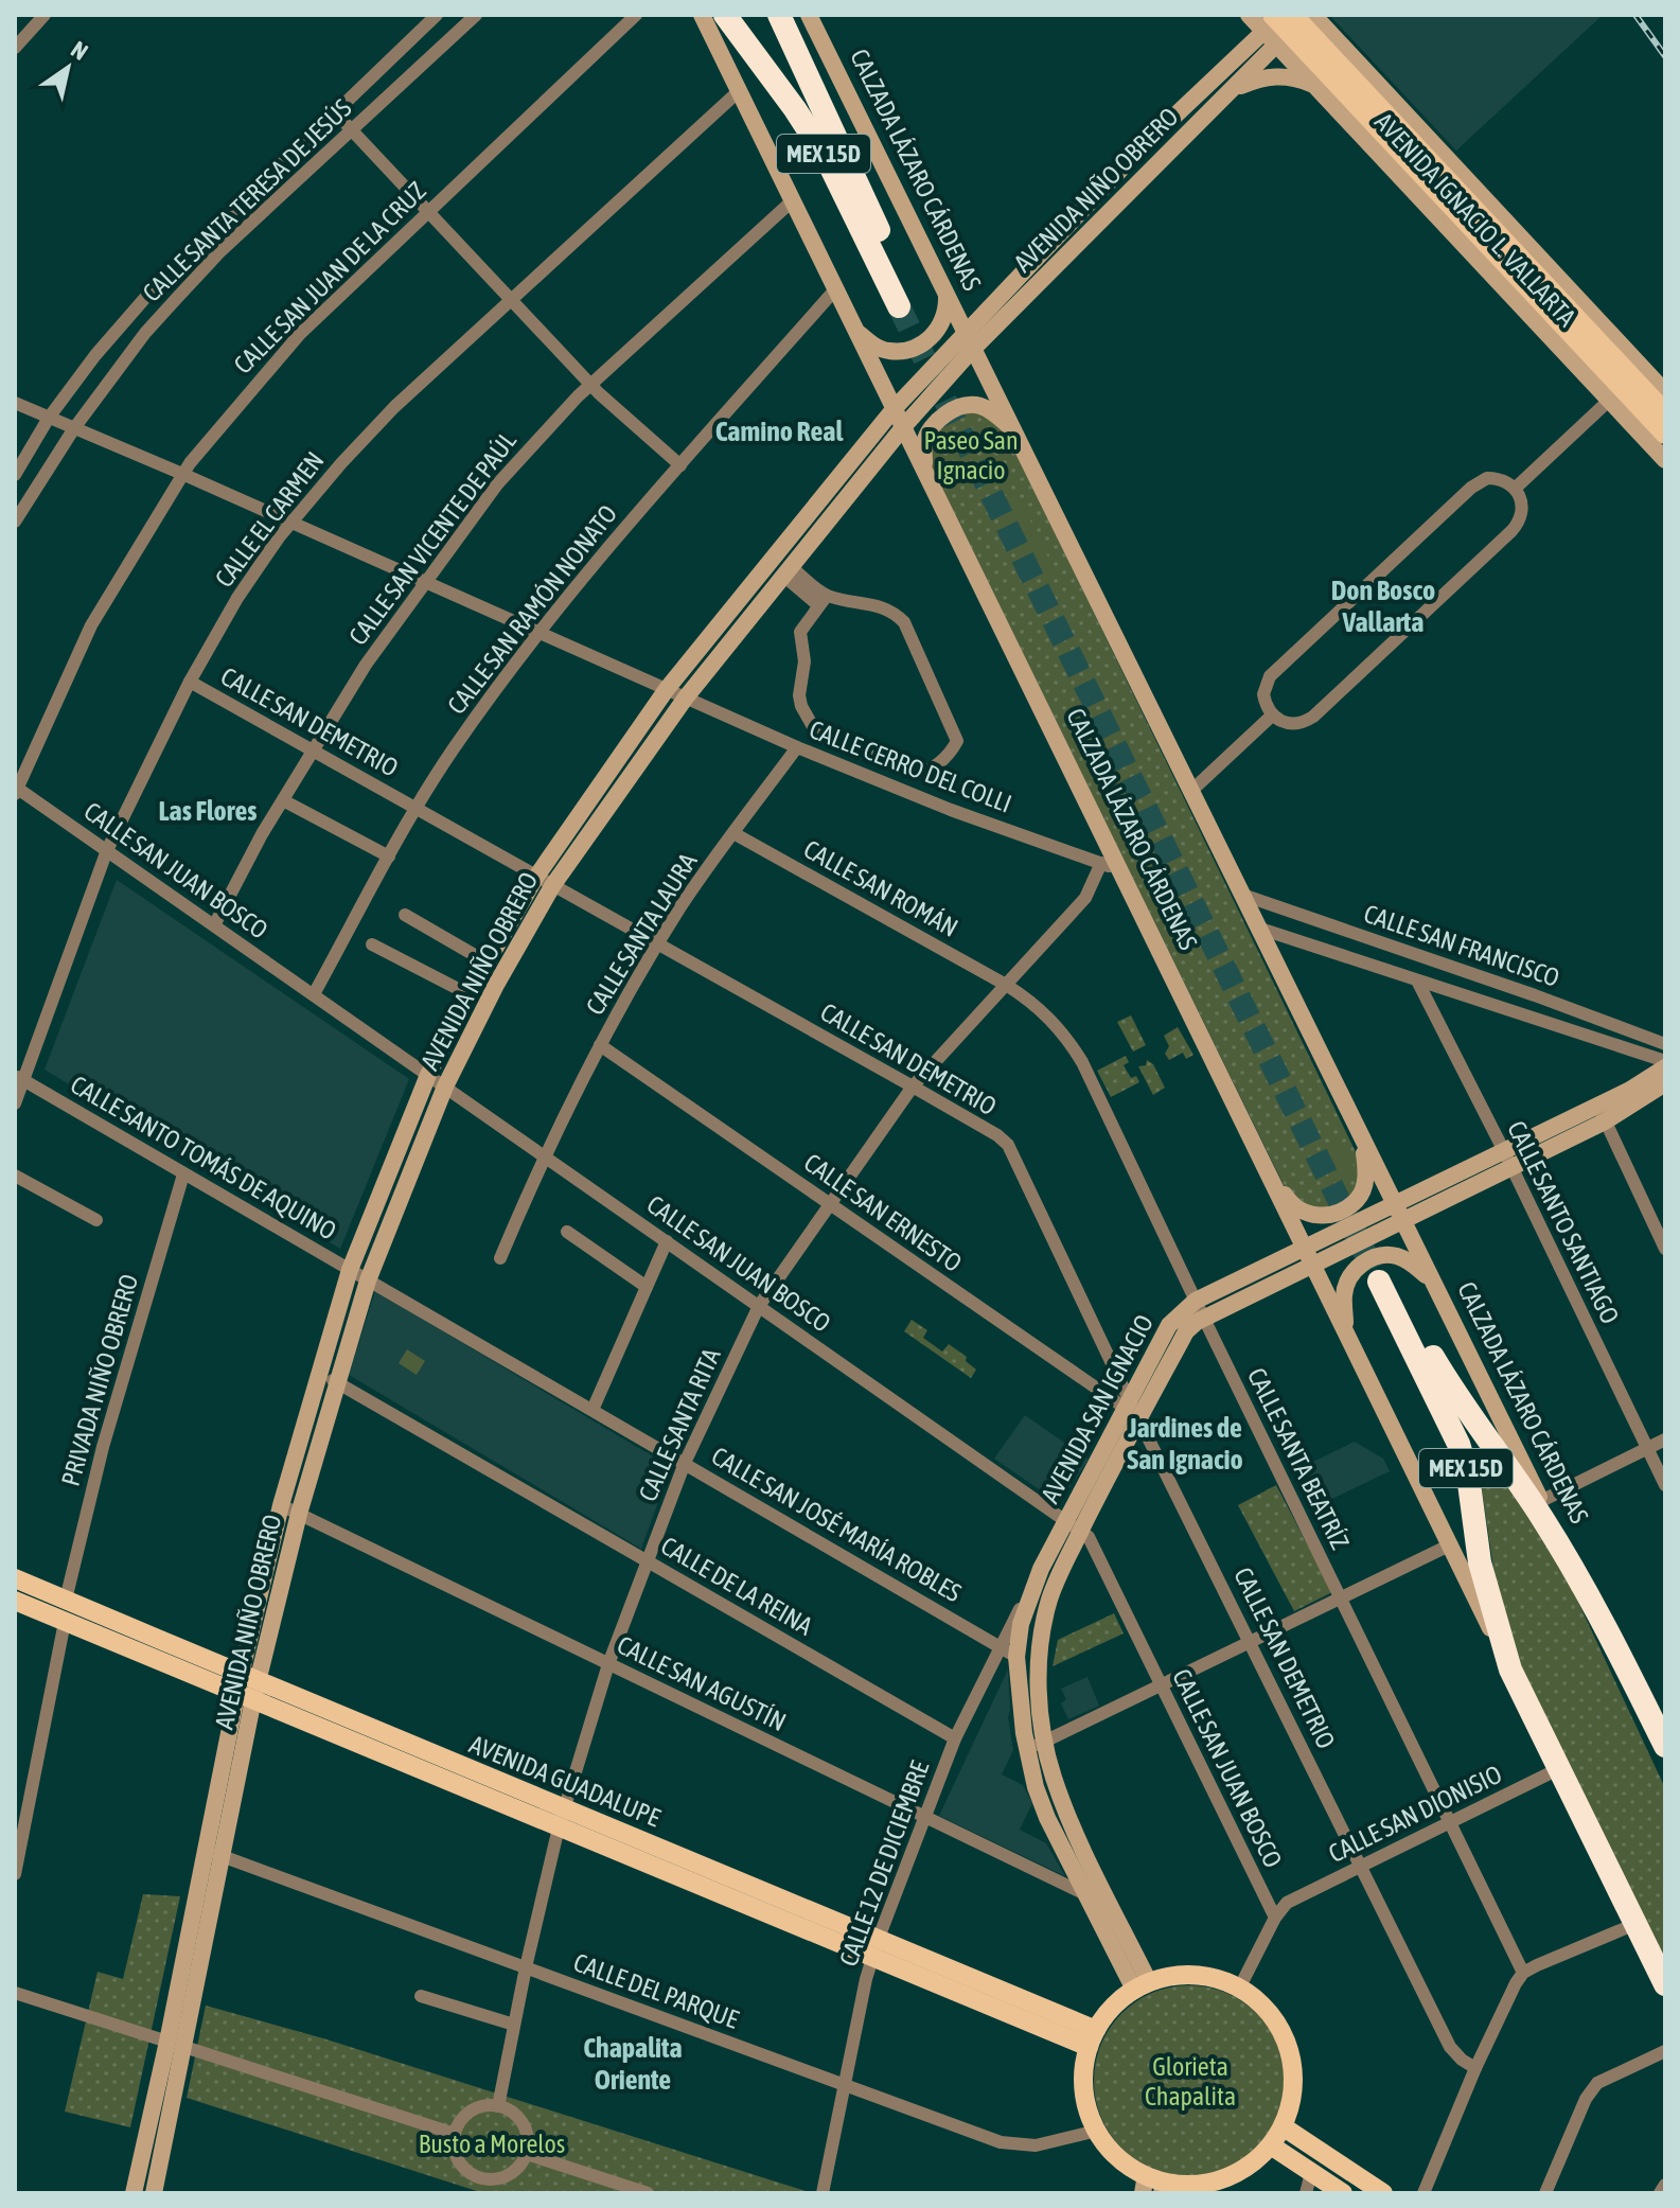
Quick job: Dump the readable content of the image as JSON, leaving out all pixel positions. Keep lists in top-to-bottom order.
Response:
{
  "streets": {
    "highway": ["MEX 15D", "CALZADA LÁZARO CÁRDENAS"],
    "main road": ["AVENIDA IGNACIO L. VALLARTA", "AVENIDA GUADALUPE"],
    "street": [
      "AVENIDA NIÑO OBRERO",
      "CALLE SANTA TERESA DE JESÚS",
      "CALLE SAN JUAN DE LA CRUZ",
      "CALLE EL CARMEN",
      "CALLE SAN VICENTE DE PAÚL",
      "CALLE SAN RAMÓN NONATO",
      "CALLE SAN DEMETRIO",
      "CALLE CERRO DEL COLLI",
      "CALLE SAN JUAN BOSCO",
      "CALLE SAN ROMÁN",
      "CALLE SANTA LAURA",
      "CALLE SAN FRANCISCO",
      "CALLE SANTO TOMÁS DE AQUINO",
      "CALLE SAN ERNESTO",
      "CALLE SANTO SANTIAGO",
      "PRIVADA NIÑO OBRERO",
      "AVENIDA SAN IGNACIO",
      "CALLE SANTA RITA",
      "CALLE SANTA BEATRÍZ",
      "CALLE SAN JOSÉ MARÍA ROBLES",
      "CALLE DE LA REINA",
      "CALLE SAN AGUSTÍN",
      "CALLE SAN DIONISIO",
      "CALLE 12 DE DICIEMBRE",
      "CALLE DEL PARQUE"
    ]
  },
  "crossings": [
    ["CALZADA LÁZARO CÁRDENAS", "AVENIDA NIÑO OBRERO"],
    ["CALZADA LÁZARO CÁRDENAS", "CALLE EL CARMEN"],
    ["CALZADA LÁZARO CÁRDENAS", "CALLE SAN VICENTE DE PAÚL"],
    ["CALZADA LÁZARO CÁRDENAS", "CALLE SAN RAMÓN NONATO"],
    ["CALZADA LÁZARO CÁRDENAS", "CALLE CERRO DEL COLLI"],
    ["CALZADA LÁZARO CÁRDENAS", "CALLE SAN FRANCISCO"],
    ["CALZADA LÁZARO CÁRDENAS", "AVENIDA SAN IGNACIO"],
    ["CALZADA LÁZARO CÁRDENAS", "CALLE SAN DIONISIO"],
    ["AVENIDA NIÑO OBRERO", "AVENIDA IGNACIO L. VALLARTA"],
    ["AVENIDA NIÑO OBRERO", "CALLE SAN DEMETRIO"],
    ["AVENIDA NIÑO OBRERO", "CALLE CERRO DEL COLLI"],
    ["AVENIDA NIÑO OBRERO", "CALLE SAN JUAN BOSCO"],
    ["AVENIDA NIÑO OBRERO", "CALLE SANTO TOMÁS DE AQUINO"],
    ["AVENIDA NIÑO OBRERO", "CALLE SAN JOSÉ MARÍA ROBLES"],
    ["AVENIDA NIÑO OBRERO", "CALLE DE LA REINA"],
    ["AVENIDA NIÑO OBRERO", "CALLE SAN AGUSTÍN"],
    ["AVENIDA NIÑO OBRERO", "AVENIDA GUADALUPE"],
    ["AVENIDA NIÑO OBRERO", "CALLE DEL PARQUE"],
    ["CALLE SANTA TERESA DE JESÚS", "CALLE CERRO DEL COLLI"],
    ["CALLE SAN JUAN DE LA CRUZ", "CALLE CERRO DEL COLLI"],
    ["CALLE SAN JUAN DE LA CRUZ", "CALLE SAN JUAN BOSCO"],
    ["CALLE EL CARMEN", "CALLE SAN DEMETRIO"],
    ["CALLE EL CARMEN", "CALLE CERRO DEL COLLI"],
    ["CALLE EL CARMEN", "CALLE SAN JUAN BOSCO"],
    ["CALLE EL CARMEN", "CALLE SANTO TOMÁS DE AQUINO"],
    ["CALLE SAN VICENTE DE PAÚL", "CALLE SAN DEMETRIO"],
    ["CALLE SAN VICENTE DE PAÚL", "CALLE CERRO DEL COLLI"],
    ["CALLE SAN VICENTE DE PAÚL", "CALLE SAN JUAN BOSCO"],
    ["CALLE SAN RAMÓN NONATO", "CALLE SAN DEMETRIO"],
    ["CALLE SAN RAMÓN NONATO", "CALLE CERRO DEL COLLI"],
    ["CALLE SAN RAMÓN NONATO", "CALLE SAN JUAN BOSCO"],
    ["CALLE SAN DEMETRIO", "CALLE SANTA LAURA"],
    ["CALLE SAN DEMETRIO", "CALLE SAN ERNESTO"],
    ["CALLE SAN DEMETRIO", "AVENIDA SAN IGNACIO"],
    ["CALLE SAN DEMETRIO", "CALLE SANTA RITA"],
    ["CALLE SAN DEMETRIO", "CALLE SAN DIONISIO"],
    ["CALLE CERRO DEL COLLI", "CALLE SANTA LAURA"],
    ["CALLE CERRO DEL COLLI", "CALLE SANTA RITA"],
    ["CALLE SAN JUAN BOSCO", "CALLE SANTA LAURA"],
    ["CALLE SAN JUAN BOSCO", "AVENIDA SAN IGNACIO"],
    ["CALLE SAN JUAN BOSCO", "CALLE SANTA RITA"],
    ["CALLE SAN JUAN BOSCO", "CALLE SAN DIONISIO"],
    ["CALLE SAN ROMÁN", "CALLE SANTA LAURA"],
    ["CALLE SAN ROMÁN", "CALLE SANTA RITA"],
    ["CALLE SAN ROMÁN", "CALLE SANTA BEATRÍZ"],
    ["CALLE SANTA LAURA", "CALLE SAN ERNESTO"],
    ["CALLE SAN FRANCISCO", "CALLE SANTO SANTIAGO"],
    ["CALLE SANTO TOMÁS DE AQUINO", "PRIVADA NIÑO OBRERO"],
    ["CALLE SANTO TOMÁS DE AQUINO", "CALLE SAN JOSÉ MARÍA ROBLES"],
    ["CALLE SAN ERNESTO", "AVENIDA SAN IGNACIO"],
    ["CALLE SAN ERNESTO", "CALLE SANTA RITA"],
    ["CALLE SANTO SANTIAGO", "AVENIDA SAN IGNACIO"],
    ["PRIVADA NIÑO OBRERO", "AVENIDA GUADALUPE"],
    ["AVENIDA SAN IGNACIO", "CALLE SANTA BEATRÍZ"],
    ["AVENIDA SAN IGNACIO", "CALLE SAN JOSÉ MARÍA ROBLES"],
    ["AVENIDA SAN IGNACIO", "CALLE SAN AGUSTÍN"],
    ["AVENIDA SAN IGNACIO", "AVENIDA GUADALUPE"],
    ["AVENIDA SAN IGNACIO", "CALLE SAN DIONISIO"],
    ["AVENIDA SAN IGNACIO", "CALLE 12 DE DICIEMBRE"],
    ["AVENIDA SAN IGNACIO", "CALLE DEL PARQUE"],
    ["CALLE SANTA RITA", "CALLE SANTA BEATRÍZ"],
    ["CALLE SANTA RITA", "CALLE SAN JOSÉ MARÍA ROBLES"],
    ["CALLE SANTA RITA", "CALLE DE LA REINA"],
    ["CALLE SANTA RITA", "CALLE SAN AGUSTÍN"],
    ["CALLE SANTA RITA", "AVENIDA GUADALUPE"],
    ["CALLE SANTA RITA", "CALLE DEL PARQUE"],
    ["CALLE SANTA BEATRÍZ", "CALLE SAN DIONISIO"],
    ["CALLE SAN JOSÉ MARÍA ROBLES", "CALLE 12 DE DICIEMBRE"],
    ["CALLE DE LA REINA", "CALLE 12 DE DICIEMBRE"],
    ["CALLE SAN AGUSTÍN", "CALLE 12 DE DICIEMBRE"],
    ["AVENIDA GUADALUPE", "CALLE SAN DIONISIO"],
    ["AVENIDA GUADALUPE", "CALLE 12 DE DICIEMBRE"],
    ["AVENIDA GUADALUPE", "CALLE DEL PARQUE"],
    ["CALLE SAN DIONISIO", "CALLE DEL PARQUE"],
    ["CALLE 12 DE DICIEMBRE", "CALLE DEL PARQUE"]
  ],
  "districts": [
    "Camino Real",
    "Don Bosco Vallarta",
    "Las Flores",
    "Jardines de San Ignacio",
    "Chapalita Oriente"
  ],
  "parks": ["Paseo San Ignacio", "Glorieta Chapalita", "Busto a Morelos"],
  "north": "top right"
}
